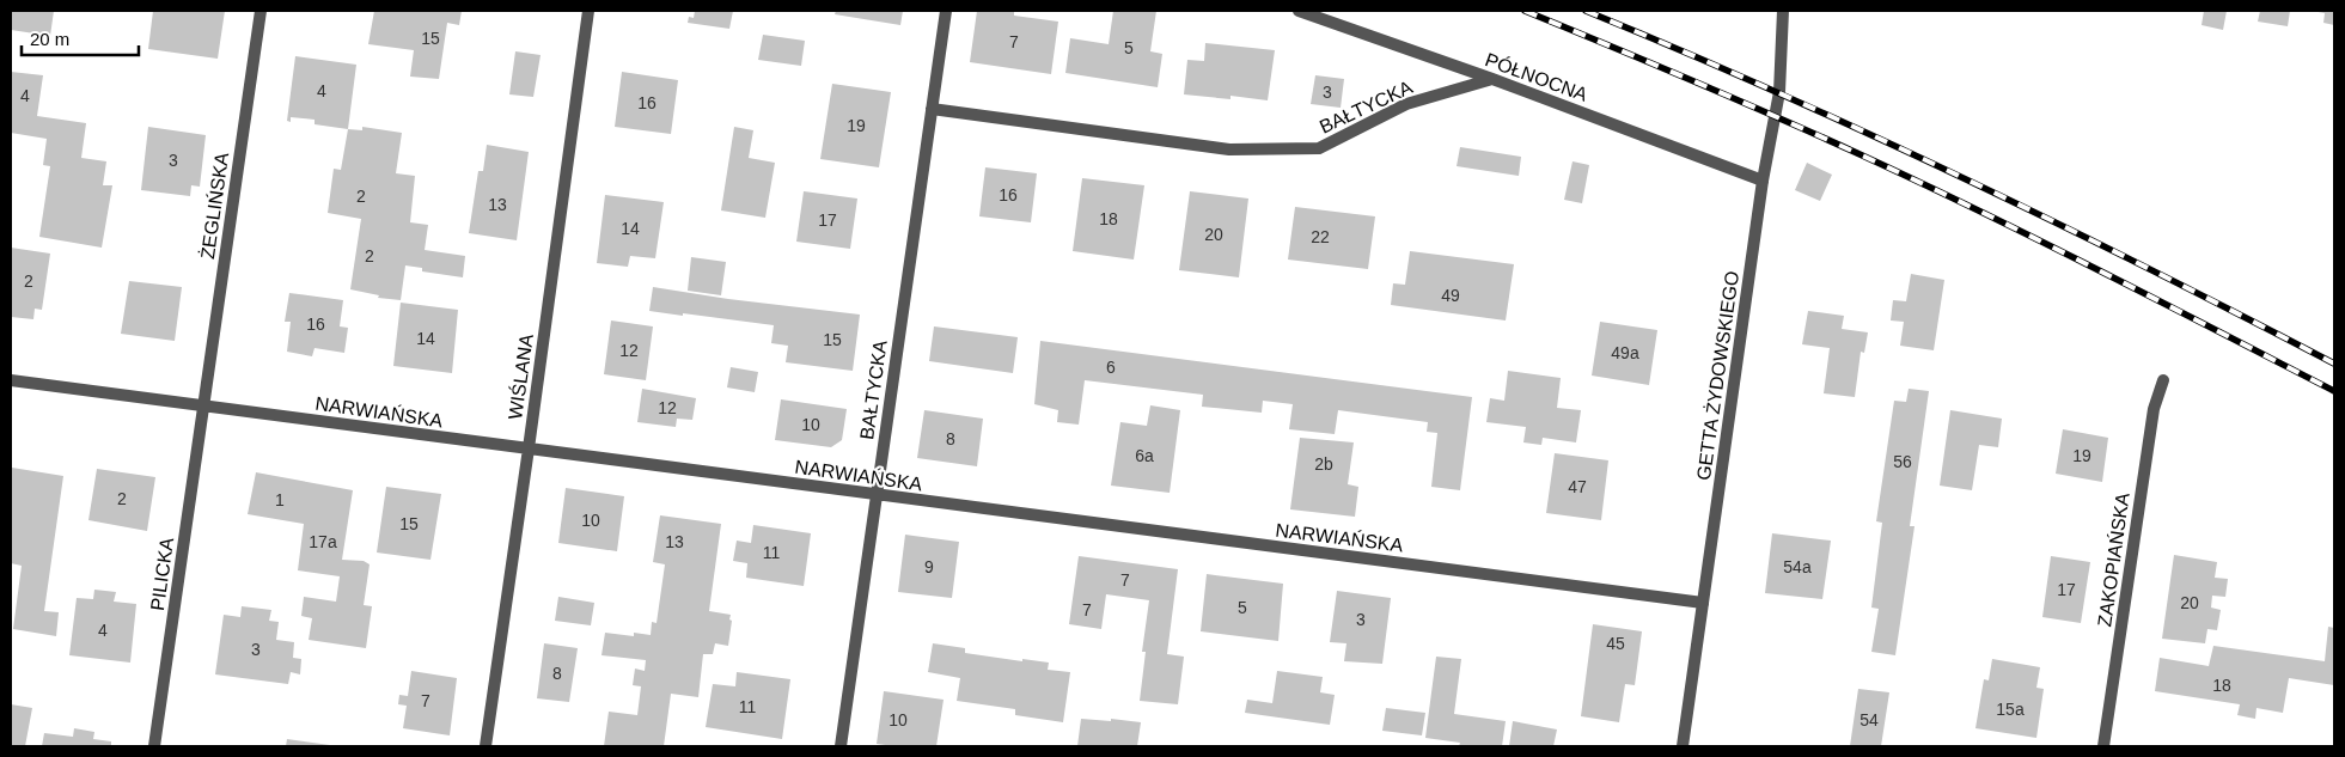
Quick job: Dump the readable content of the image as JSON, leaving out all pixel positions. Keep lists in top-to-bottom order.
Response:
{
  "streets": {
    "street": [
      "PÓŁNOCNA",
      "BAŁTYCKA",
      "ŻEGLIŃSKA",
      "GETTA ŻYDOWSKIEGO",
      "WIŚLANA",
      "NARWIAŃSKA",
      "ZAKOPIAŃSKA",
      "PILICKA"
    ]
  },
  "crossings": [
    ["PÓŁNOCNA", "BAŁTYCKA"],
    ["PÓŁNOCNA", "GETTA ŻYDOWSKIEGO"],
    ["BAŁTYCKA", "NARWIAŃSKA"],
    ["ŻEGLIŃSKA", "NARWIAŃSKA"],
    ["ŻEGLIŃSKA", "PILICKA"],
    ["GETTA ŻYDOWSKIEGO", "NARWIAŃSKA"],
    ["WIŚLANA", "NARWIAŃSKA"],
    ["NARWIAŃSKA", "PILICKA"]
  ],
  "house_numbers": [
    "15",
    "7",
    "5",
    "4",
    "3",
    "4",
    "16",
    "19",
    "3",
    "16",
    "2",
    "13",
    "18",
    "17",
    "14",
    "20",
    "22",
    "2",
    "2",
    "49",
    "16",
    "14",
    "15",
    "12",
    "49a",
    "6",
    "12",
    "10",
    "8",
    "6a",
    "19",
    "56",
    "2b",
    "47",
    "2",
    "1",
    "10",
    "15",
    "17a",
    "13",
    "11",
    "9",
    "54a",
    "7",
    "17",
    "20",
    "5",
    "7",
    "3",
    "4",
    "45",
    "3",
    "8",
    "18",
    "7",
    "11",
    "15a",
    "10",
    "54"
  ],
  "scale_bar": "20 m"
}
